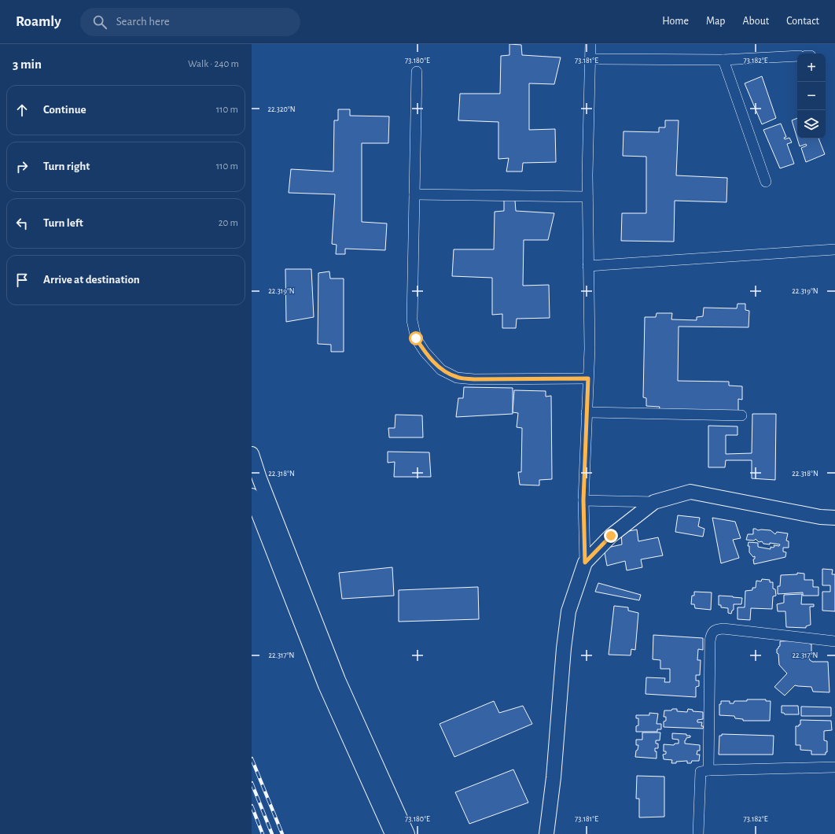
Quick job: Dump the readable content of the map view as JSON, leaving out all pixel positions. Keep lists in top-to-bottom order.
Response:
{
  "page": {
    "header": "Roamly",
    "search": "Search here",
    "nav": [
      "Home",
      "Map",
      "About",
      "Contact"
    ],
    "heading": ["3 min", "Walk · 240 m"],
    "map_buttons": ["+", "−"],
    "list": [
      ["Continue", "110 m"],
      ["Turn right", "110 m"],
      ["Turn left", "20 m"],
      "Arrive at destination"
    ]
  },
  "coordinates": [
    "73.180°E",
    "73.181°E",
    "73.182°E",
    "22.320°N",
    "22.319°N",
    "22.318°N",
    "22.317°N"
  ]
}
